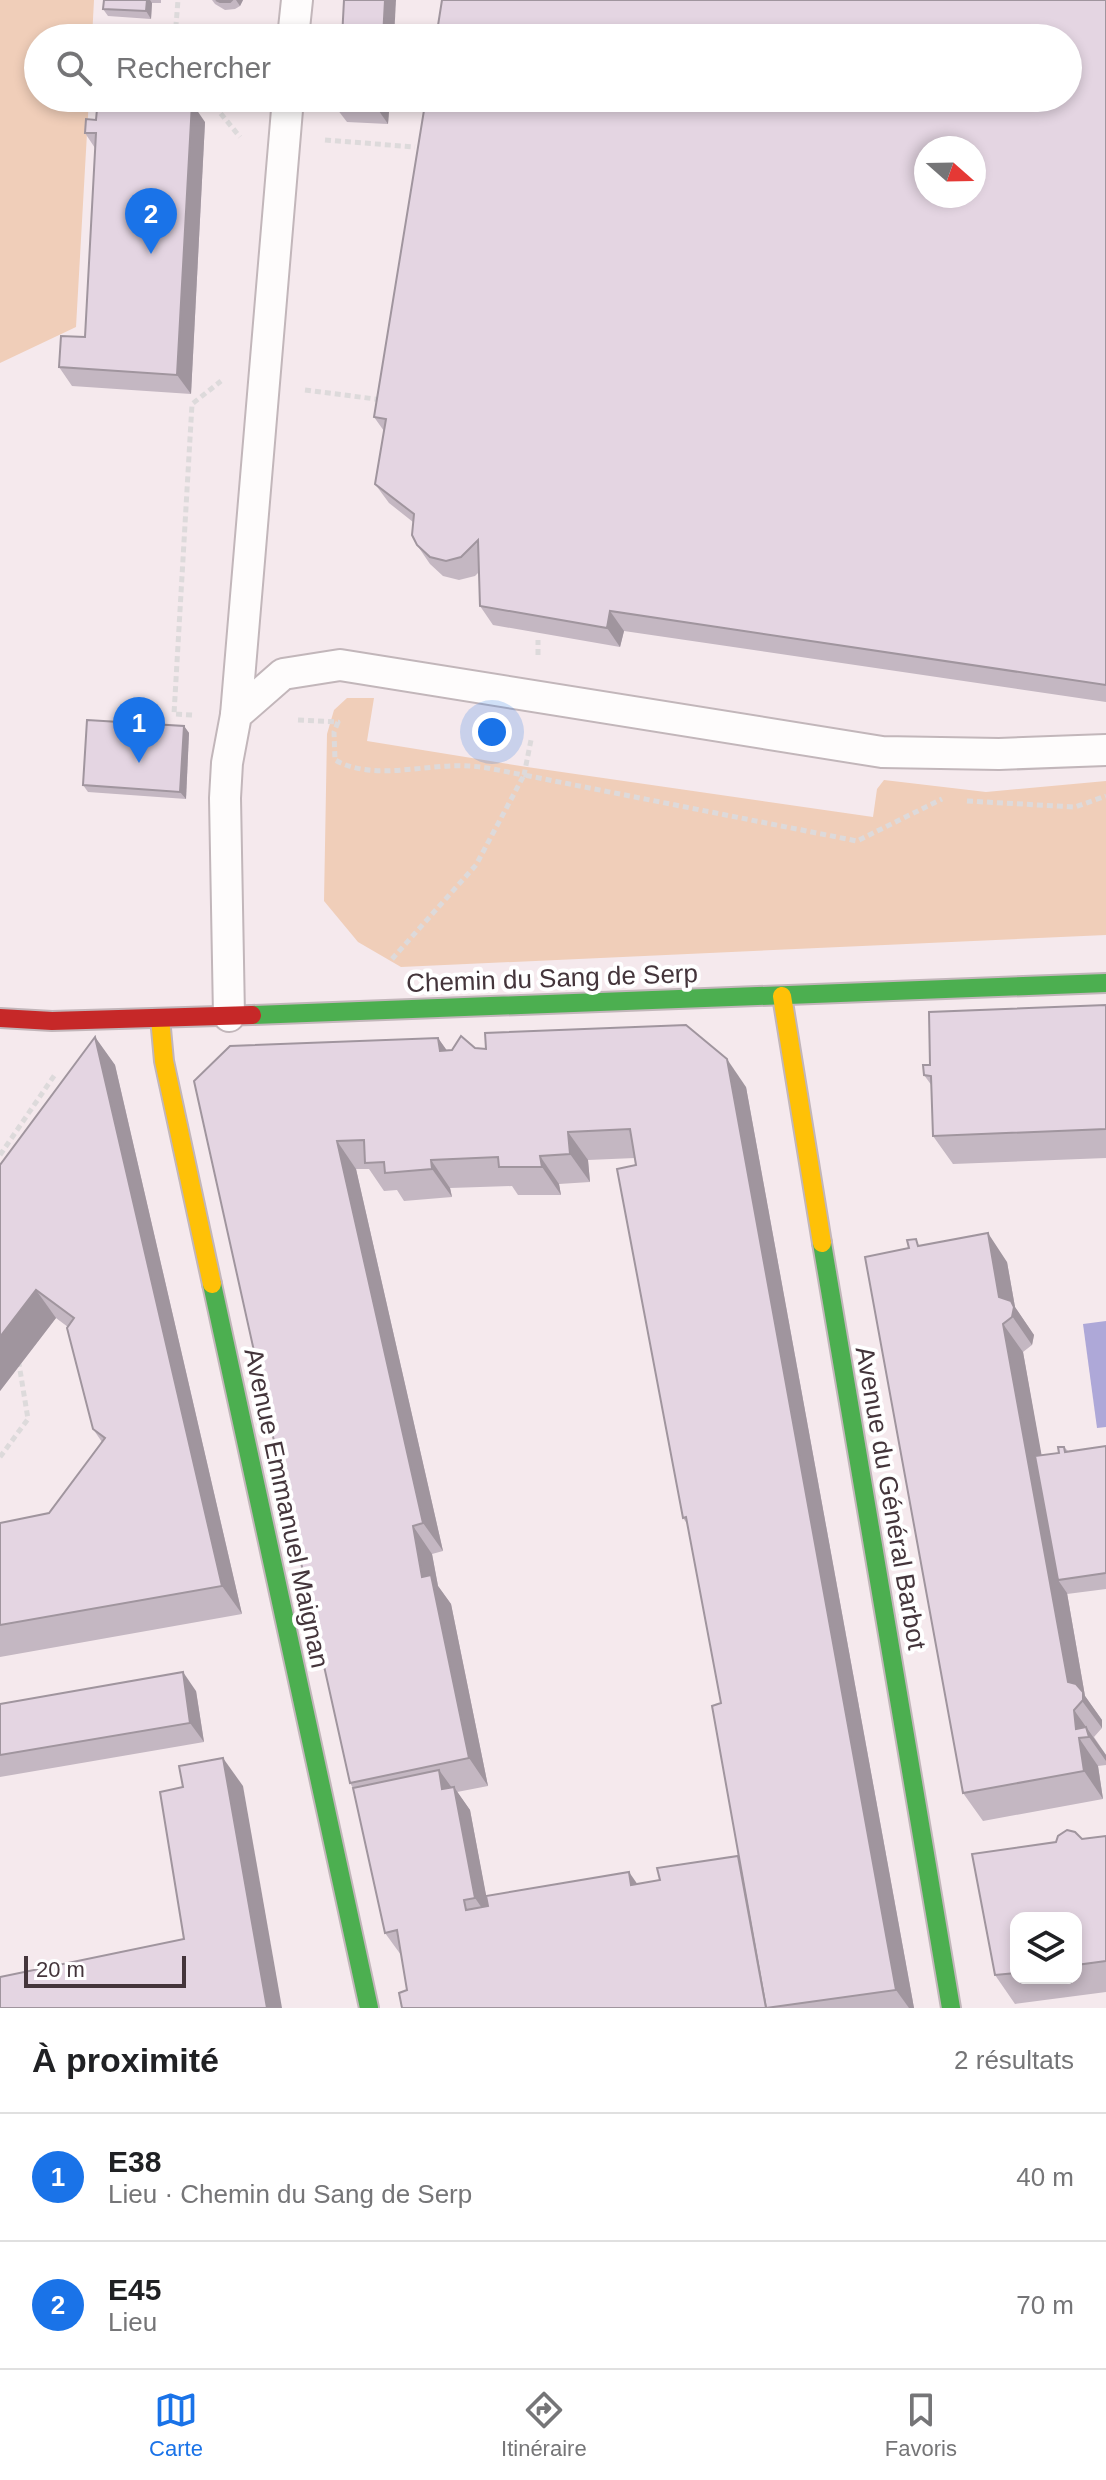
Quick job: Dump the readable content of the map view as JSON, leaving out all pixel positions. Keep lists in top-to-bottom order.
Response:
{
  "streets": {
    "street": ["Chemin du Sang de Serp", "Avenue du Général Barbot", "Avenue Emmanuel Maignan"]
  },
  "crossings": [
    ["Chemin du Sang de Serp", "Avenue du Général Barbot"],
    ["Chemin du Sang de Serp", "Avenue Emmanuel Maignan"]
  ],
  "scale_bar": "20 m",
  "north": "right",
  "page": {
    "search": "Rechercher",
    "pins": ["2", "1"],
    "scale": "20 m",
    "heading": ["À proximité", "2 résultats"],
    "list": [
      {
        "mark": "1",
        "name": "E38",
        "note": "Lieu · Chemin du Sang de Serp",
        "value": "40 m"
      },
      {
        "mark": "2",
        "name": "E45",
        "note": "Lieu",
        "value": "70 m"
      }
    ],
    "nav": ["Carte", "Itinéraire", "Favoris"]
  }
}
